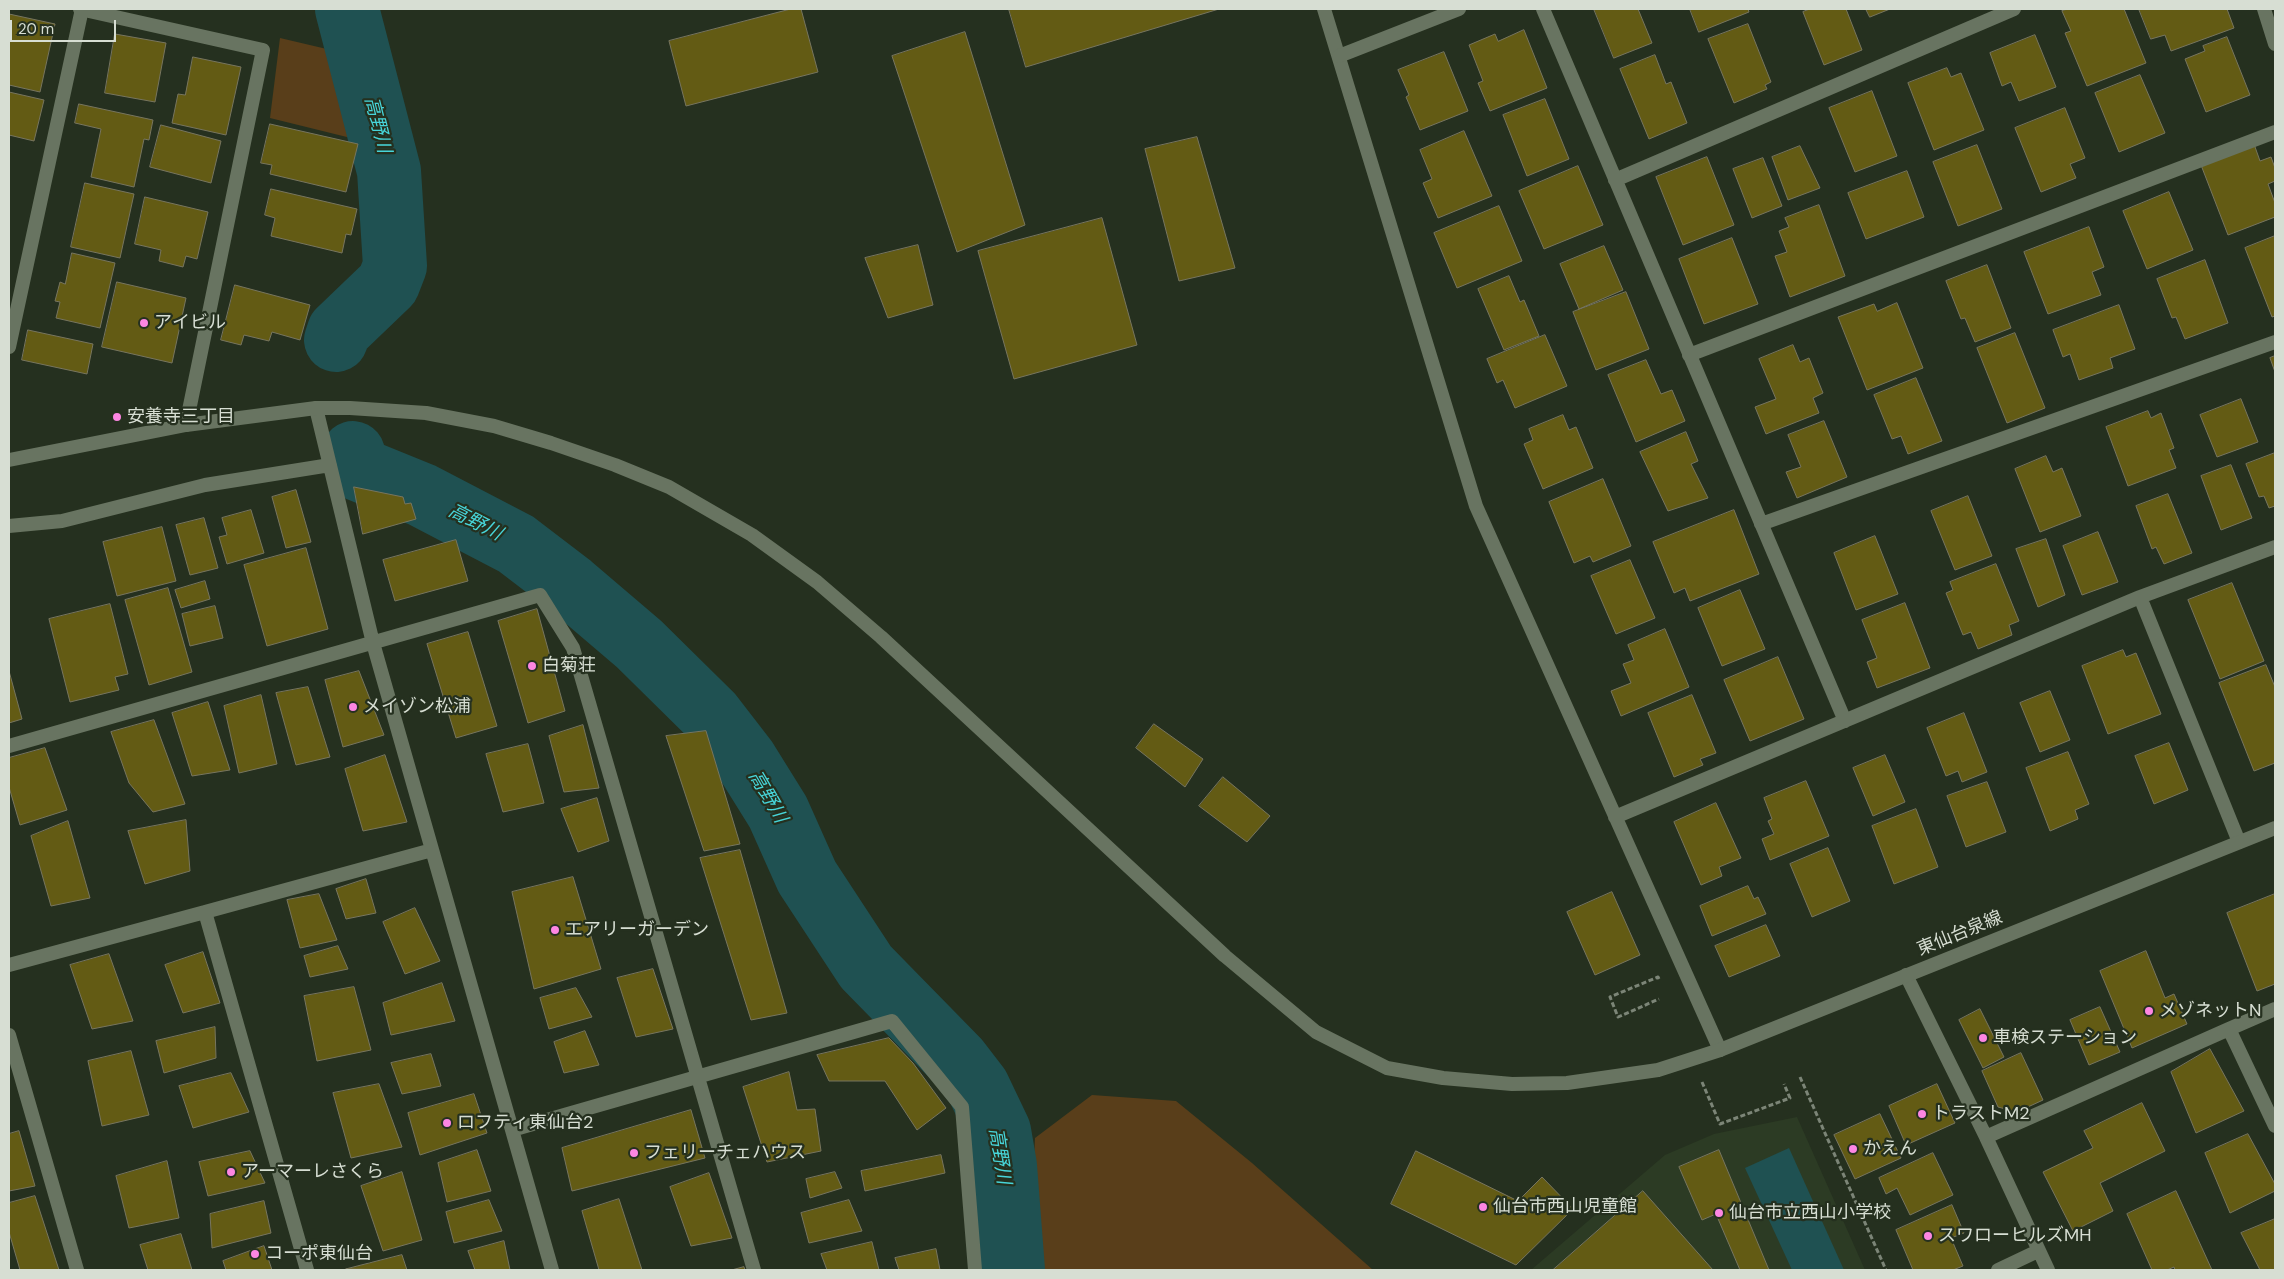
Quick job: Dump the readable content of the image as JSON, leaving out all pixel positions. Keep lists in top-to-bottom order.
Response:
{
  "streets": {
    "street": ["東仙台泉線"]
  },
  "water": ["高野川"],
  "places": [
    "アイビル",
    "安養寺三丁目",
    "白菊荘",
    "メイゾン松浦",
    "エアリーガーデン",
    "メゾネットN",
    "車検ステーション",
    "トラストM2",
    "ロフティ東仙台2",
    "かえん",
    "フェリーチェハウス",
    "アーマーレさくら",
    "仙台市西山児童館",
    "仙台市立西山小学校",
    "スワローヒルズMH",
    "コーポ東仙台"
  ],
  "scale_bar": "20 m"
}
